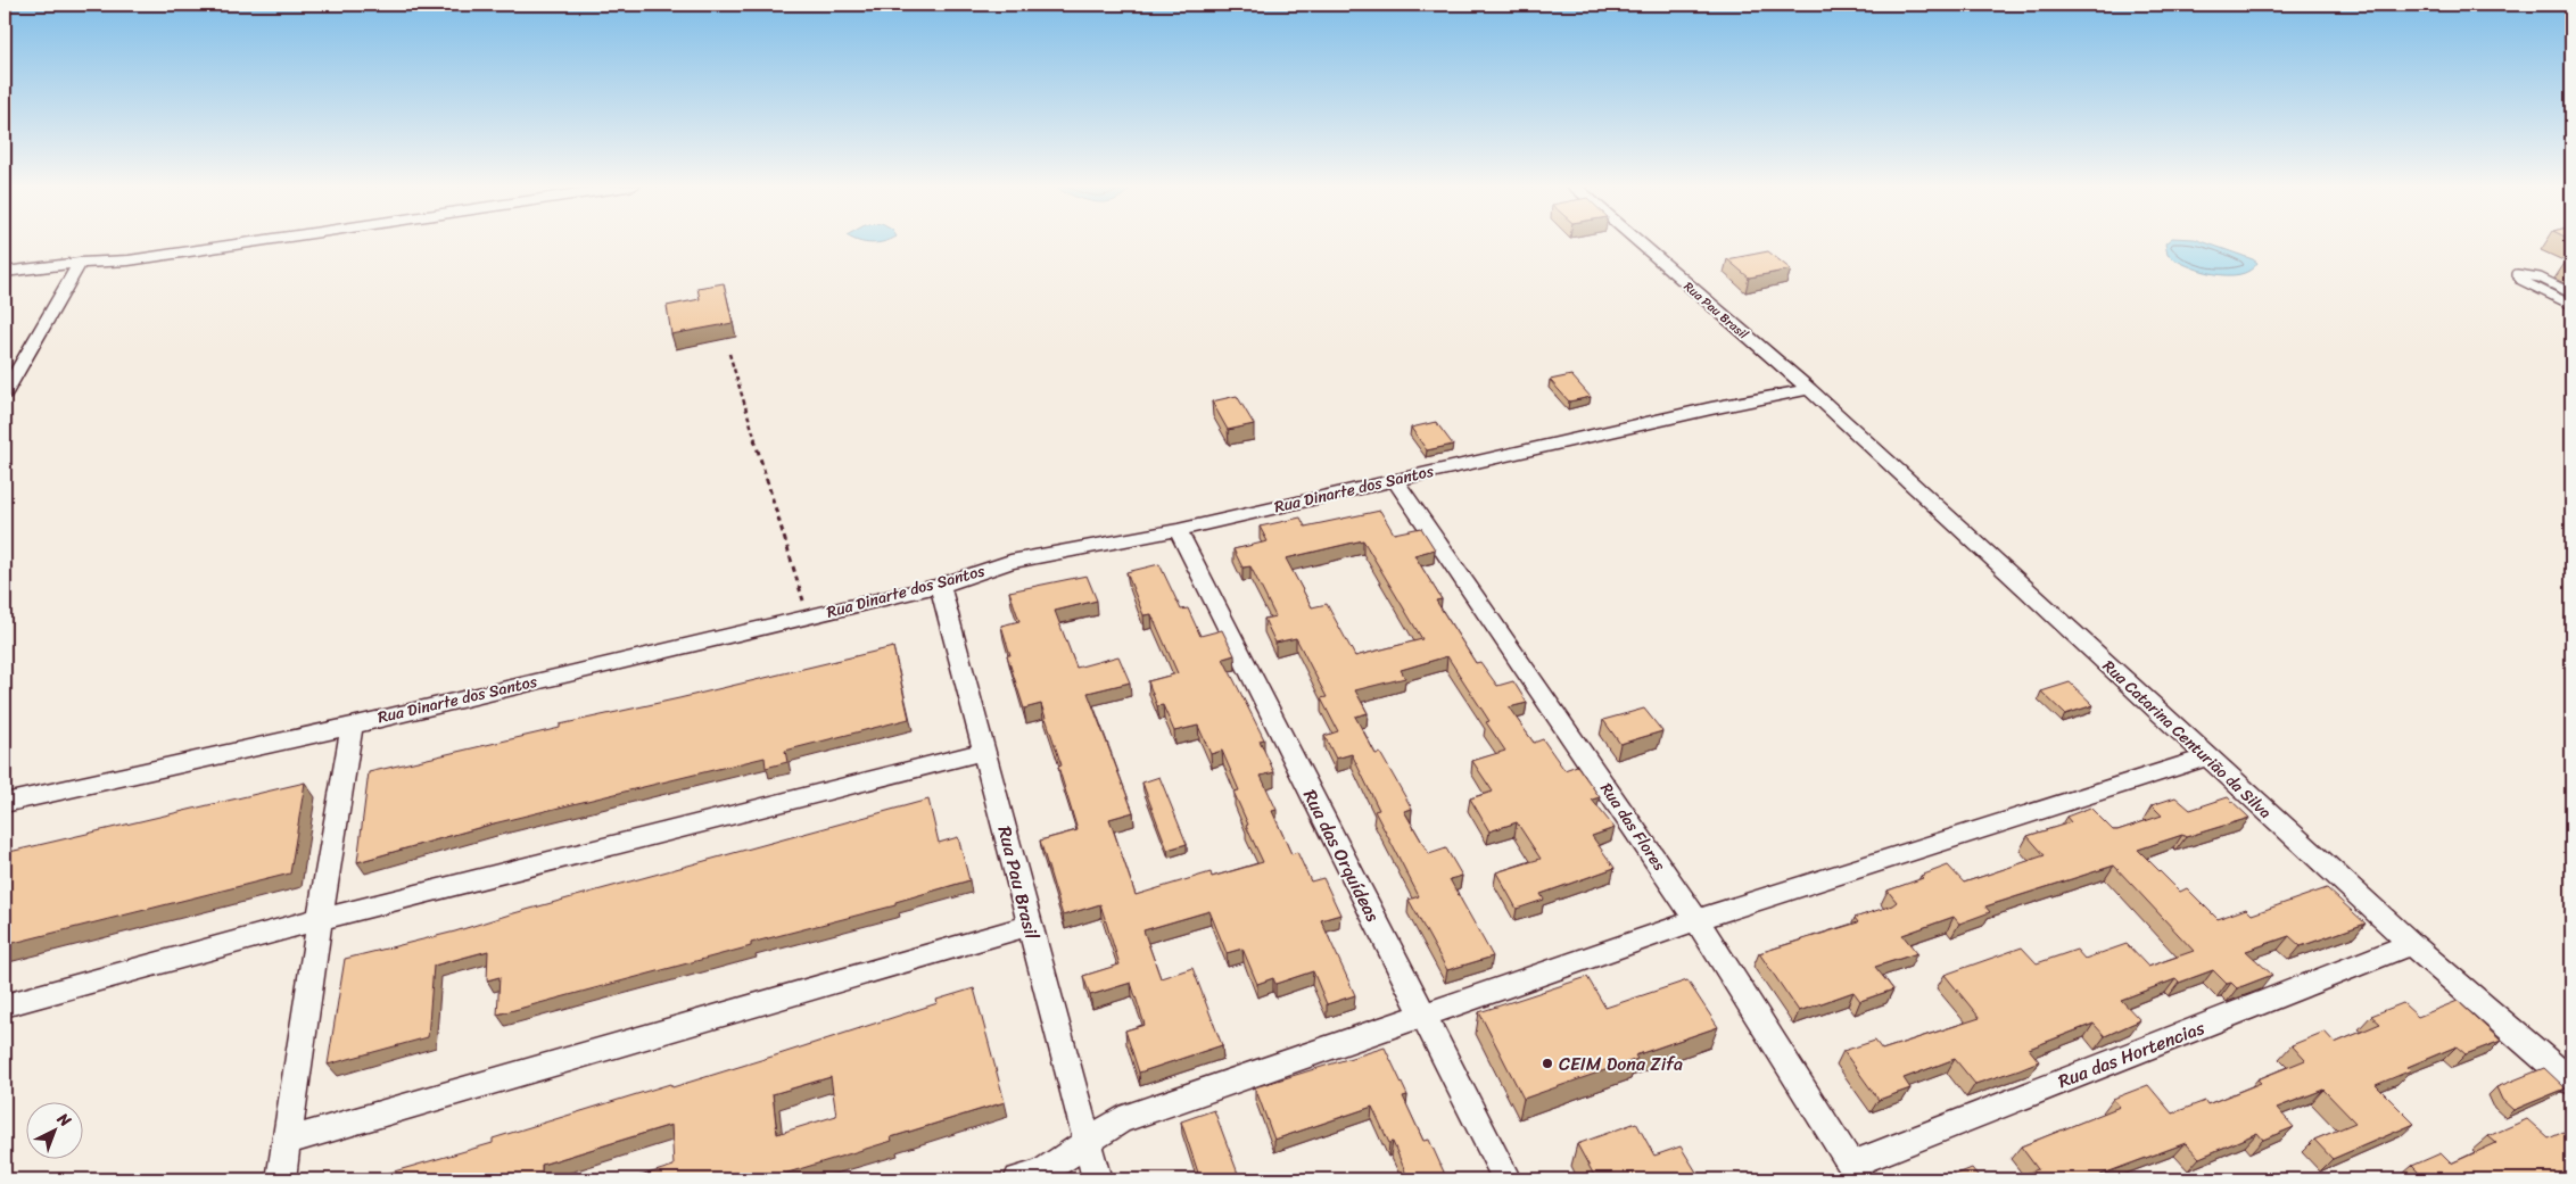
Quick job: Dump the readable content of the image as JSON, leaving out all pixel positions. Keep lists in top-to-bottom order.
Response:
{
  "streets": {
    "street": [
      "Rua Pau Brasil",
      "Rua Dinarte dos Santos",
      "Rua Catarina Centurião da Silva",
      "Rua das Flores",
      "Rua das Orquídeas",
      "Rua das Hortencias"
    ]
  },
  "crossings": [
    ["Rua Pau Brasil", "Rua Dinarte dos Santos"],
    ["Rua Pau Brasil", "Rua Catarina Centurião da Silva"],
    ["Rua Dinarte dos Santos", "Rua Catarina Centurião da Silva"],
    ["Rua Dinarte dos Santos", "Rua das Flores"],
    ["Rua Dinarte dos Santos", "Rua das Orquídeas"],
    ["Rua Catarina Centurião da Silva", "Rua das Hortencias"],
    ["Rua das Flores", "Rua das Hortencias"]
  ],
  "places": ["CEIM Dona Zifa"],
  "north": "top right"
}
